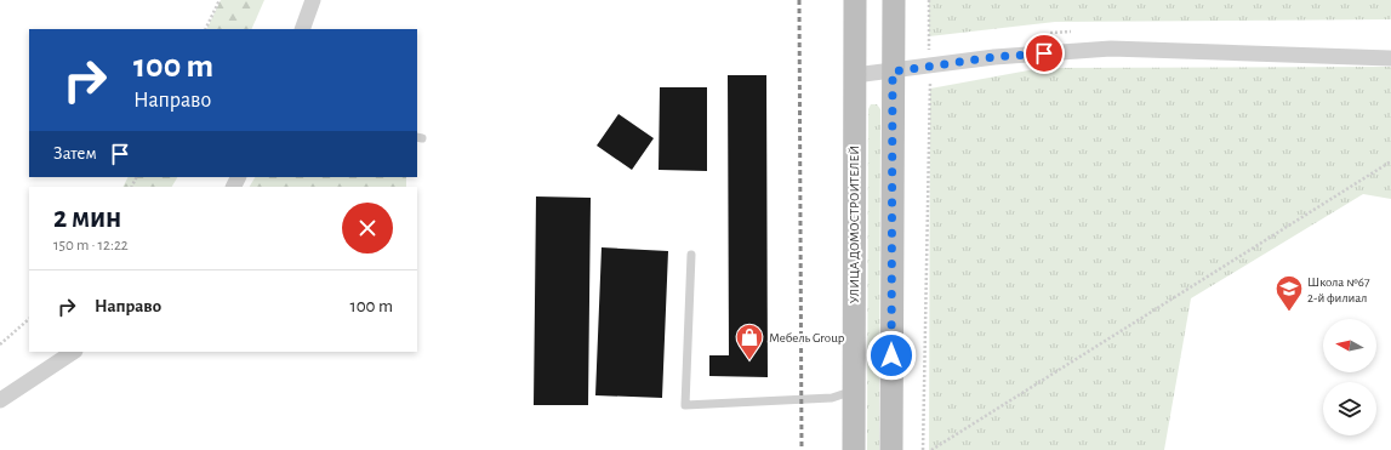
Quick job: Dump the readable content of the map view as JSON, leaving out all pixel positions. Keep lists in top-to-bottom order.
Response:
{
  "streets": {
    "main road": ["УЛИЦА ДОМОСТРОИТЕЛЕЙ"]
  },
  "places": {
    "school or university": ["Школа №67 2-й филиал"],
    "shop": ["Мебель Group"]
  },
  "north": "left",
  "page": {
    "turn": ["100 m", "Направо"],
    "then": "Затем",
    "heading": ["2 мин", "150 m · 12:22"],
    "list": [
      {
        "name": "Направо",
        "value": "100 m"
      }
    ]
  }
}
